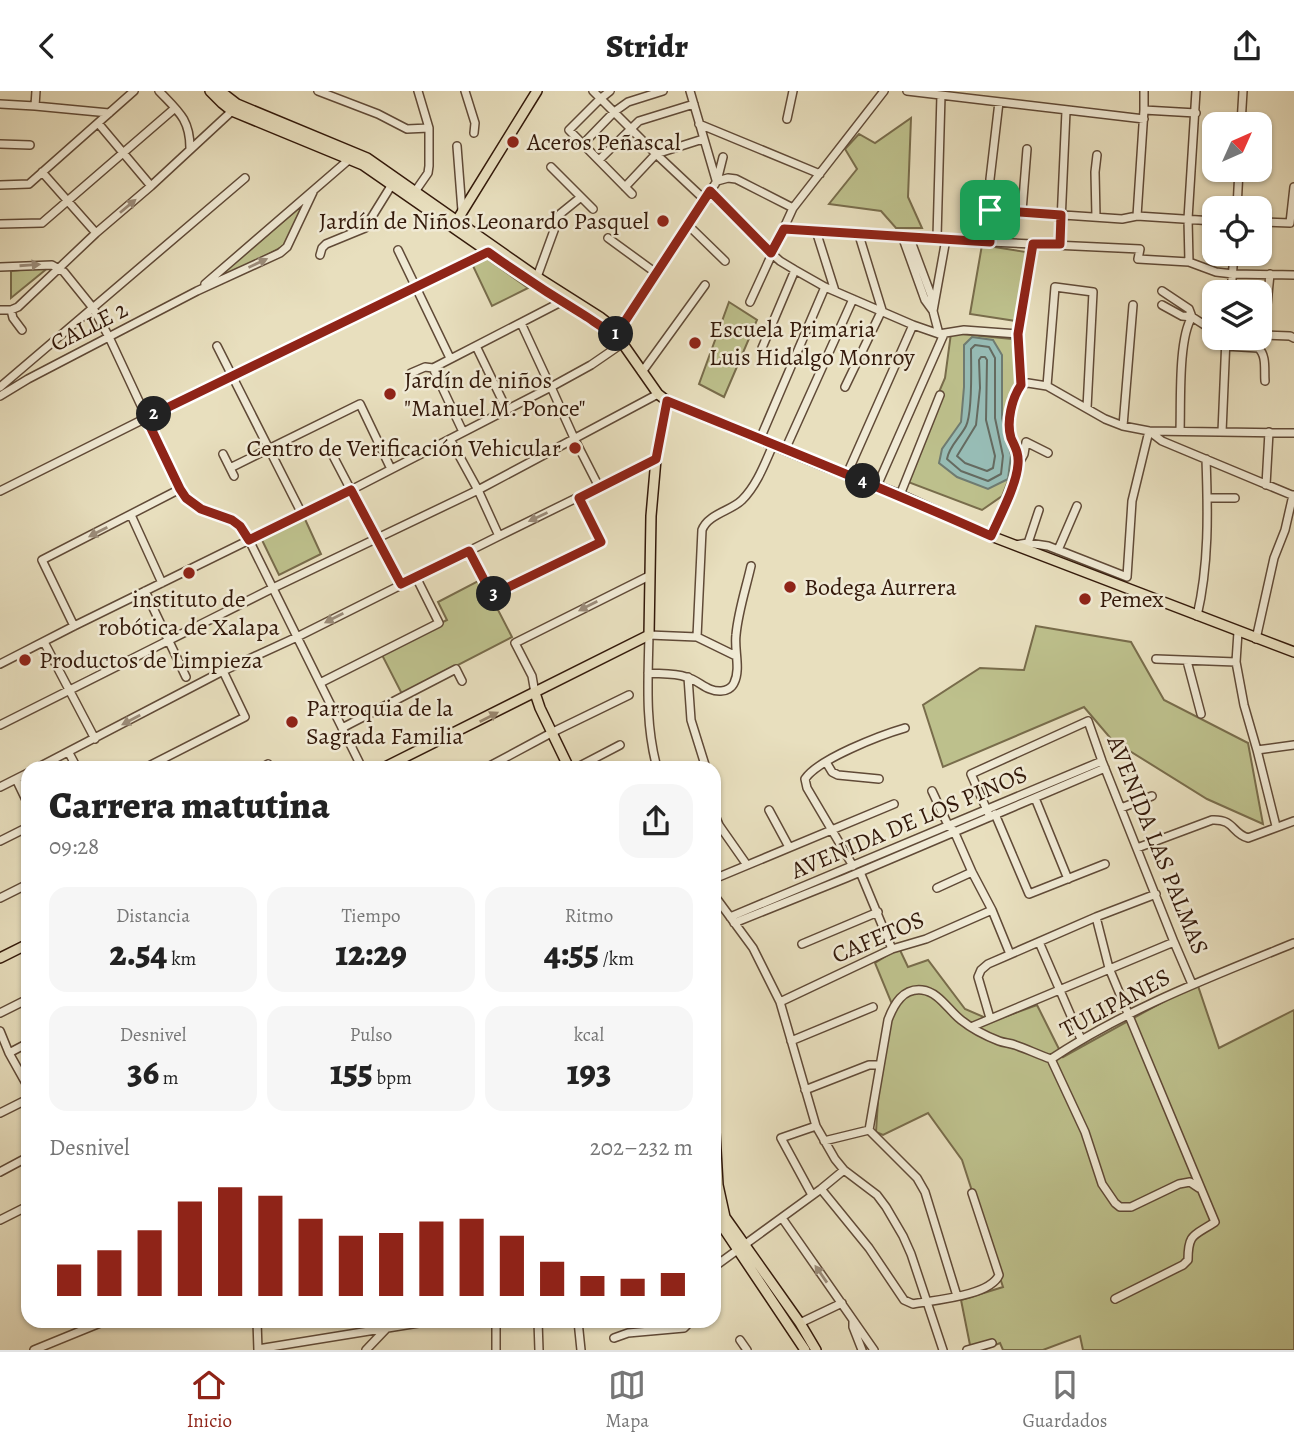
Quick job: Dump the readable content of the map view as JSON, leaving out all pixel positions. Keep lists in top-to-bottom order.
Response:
{
  "streets": {
    "street": [
      "CALLE 2",
      "AVENIDA DE LOS PINOS",
      "AVENIDA LAS PALMAS",
      "CAFETOS",
      "TULIPANES"
    ]
  },
  "crossings": [
    ["AVENIDA DE LOS PINOS", "AVENIDA LAS PALMAS"],
    ["AVENIDA LAS PALMAS", "TULIPANES"]
  ],
  "places": [
    "Aceros Peñascal",
    "Jardín de Niños Leonardo Pasquel",
    "Escuela Primaria Luis Hidalgo Monroy",
    "Jardín de niños \"Manuel M. Ponce\"",
    "Centro de Verificación Vehicular",
    "instituto de robótica de Xalapa",
    "Bodega Aurrera",
    "Pemex",
    "Productos de Limpieza",
    "Parroquia de la Sagrada Familia"
  ],
  "north": "top right",
  "page": {
    "header": "Stridr",
    "pins": [
      "1",
      "2",
      "4",
      "3"
    ],
    "heading": ["Carrera matutina", "09:28"],
    "stats": [
      ["Distancia", "2.54 km"],
      ["Tiempo", "12:29"],
      ["Ritmo", "4:55 /km"],
      ["Desnivel", "36 m"],
      ["Pulso", "155 bpm"],
      ["kcal", "193"]
    ],
    "chart": ["Desnivel", "202–232 m"],
    "tabs": ["Inicio", "Mapa", "Guardados"]
  }
}
